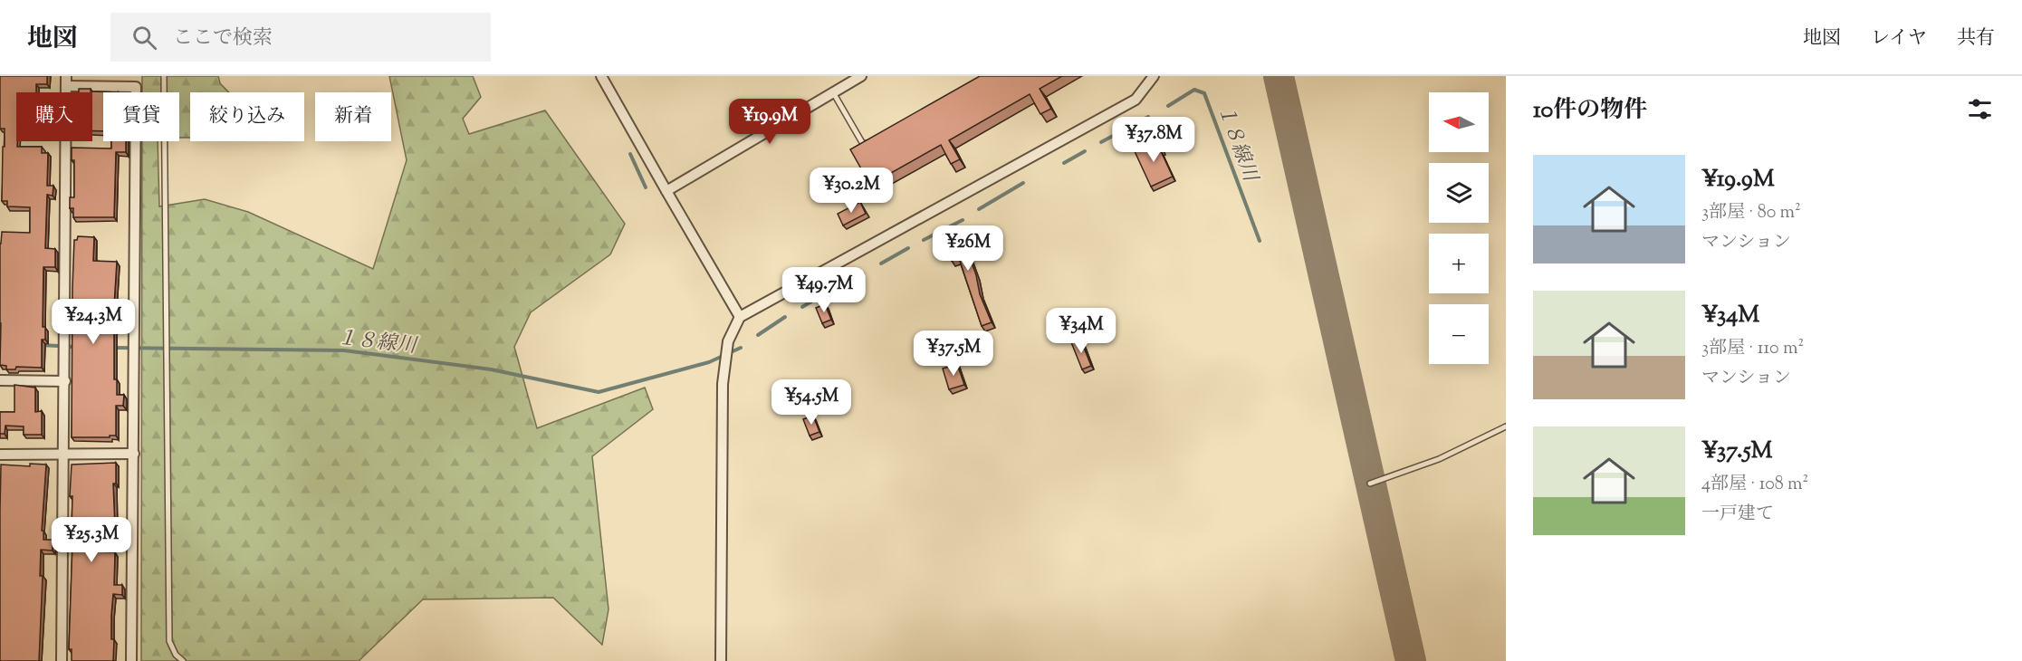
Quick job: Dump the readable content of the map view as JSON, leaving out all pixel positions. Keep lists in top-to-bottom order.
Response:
{
  "water": ["１８線川"],
  "north": "left",
  "page": {
    "header": "地図",
    "search": "ここで検索",
    "nav": ["地図", "レイヤ", "共有"],
    "heading": "10件の物件",
    "map_buttons": ["+", "−"],
    "chip": [
      "購入",
      "賃貸",
      "絞り込み",
      "新着"
    ],
    "price": [
      "¥19.9M",
      "¥37.8M",
      "¥30.2M",
      "¥26M",
      "¥49.7M",
      "¥24.3M",
      "¥34M",
      "¥37.5M",
      "¥54.5M",
      "¥25.3M"
    ],
    "list": [
      {
        "name": "¥19.9M",
        "note": "3部屋 · 80 m² · マンション"
      },
      {
        "name": "¥34M",
        "note": "3部屋 · 110 m² · マンション"
      },
      {
        "name": "¥37.5M",
        "note": "4部屋 · 108 m² · 一戸建て"
      }
    ]
  }
}
